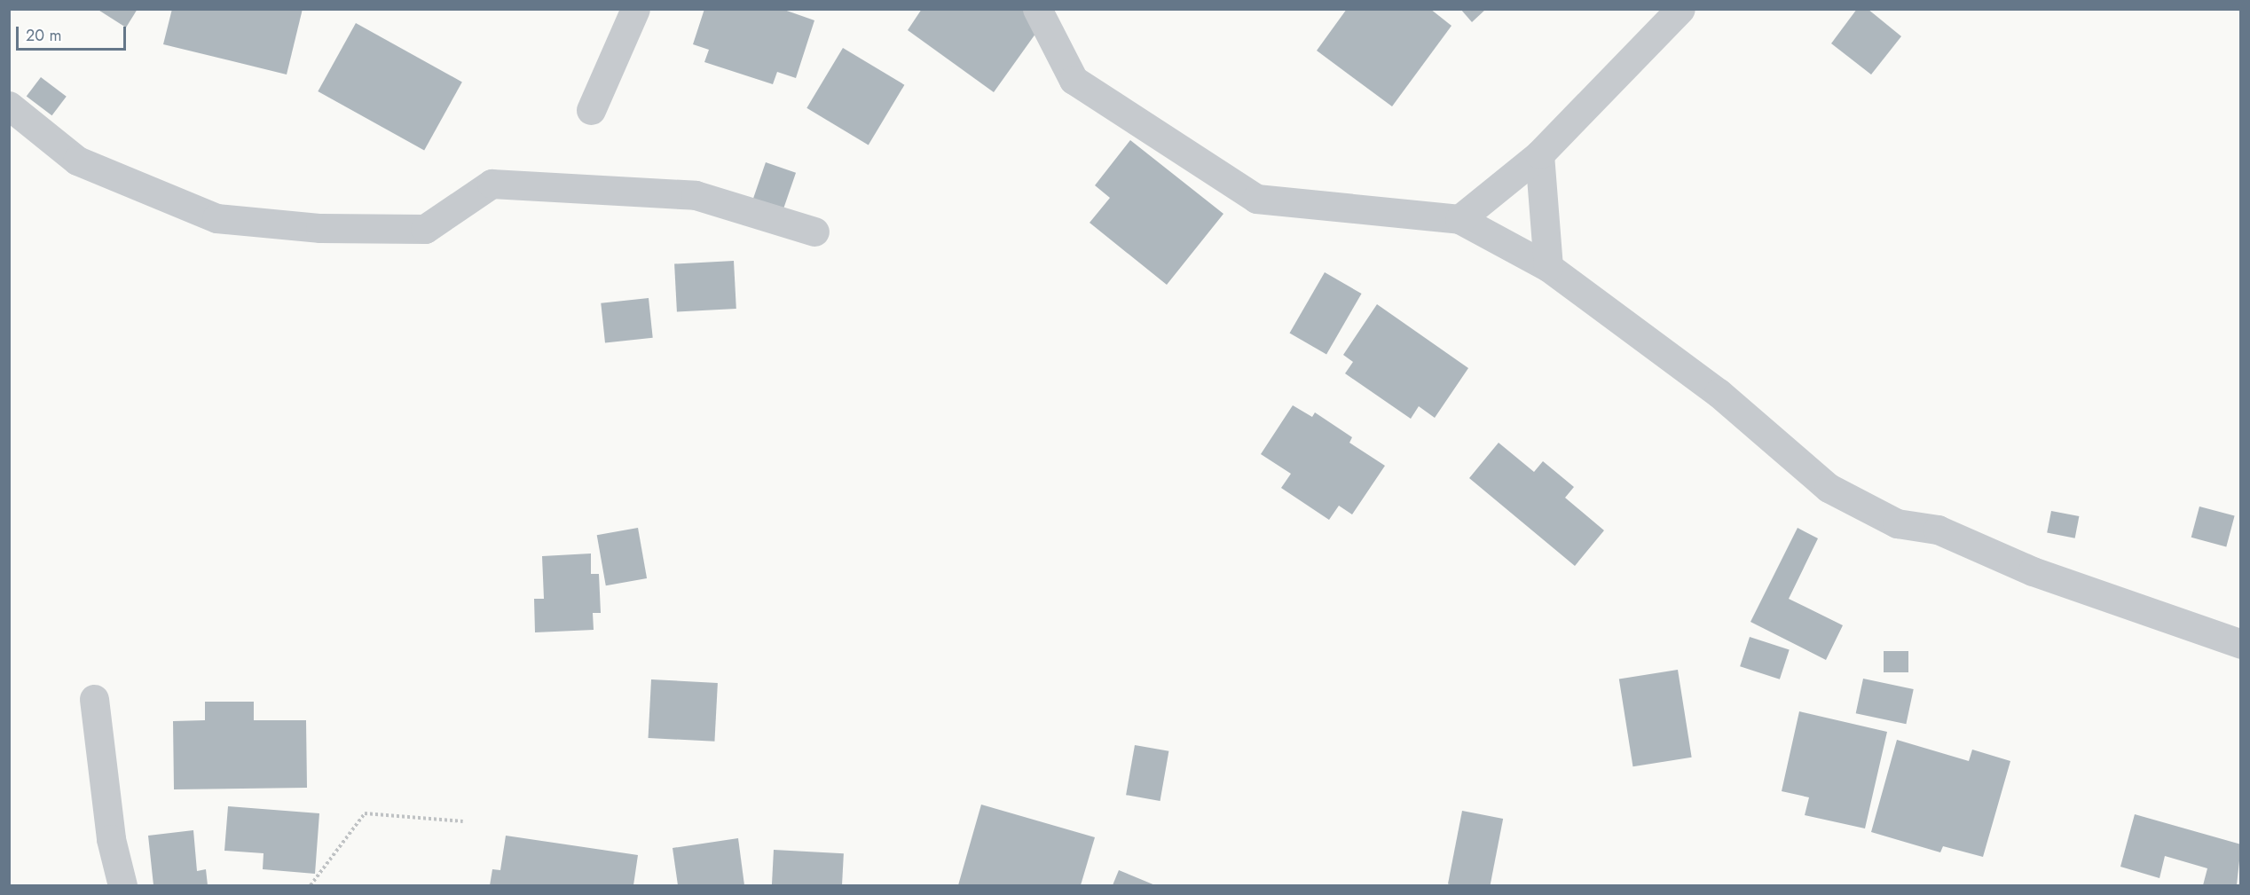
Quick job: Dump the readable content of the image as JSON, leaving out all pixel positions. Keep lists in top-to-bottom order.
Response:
{
  "scale_bar": "20 m"
}
